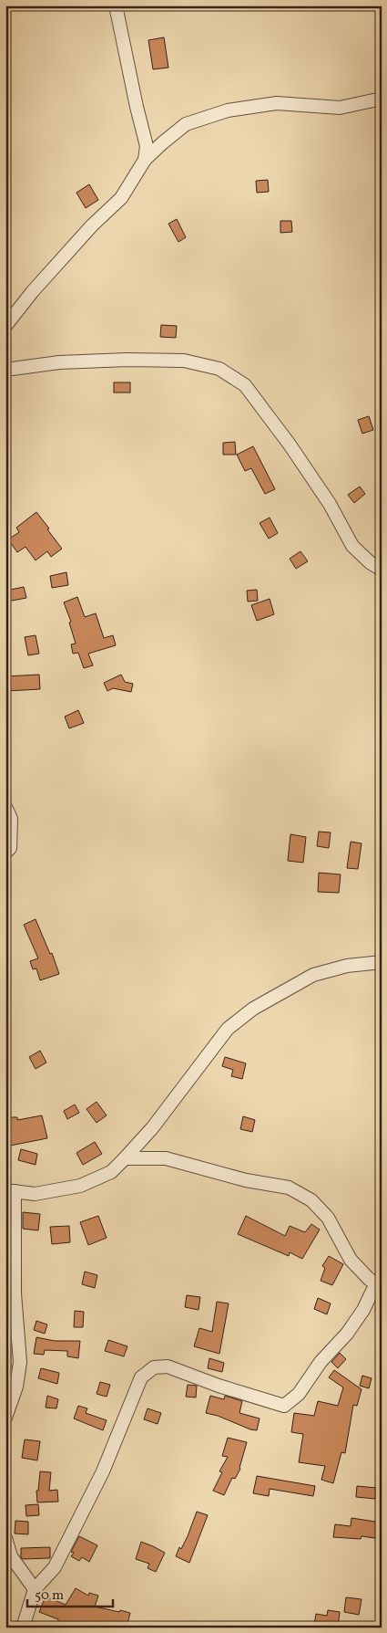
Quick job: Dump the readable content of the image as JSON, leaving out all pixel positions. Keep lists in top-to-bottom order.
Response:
{
  "scale_bar": "50 m"
}
